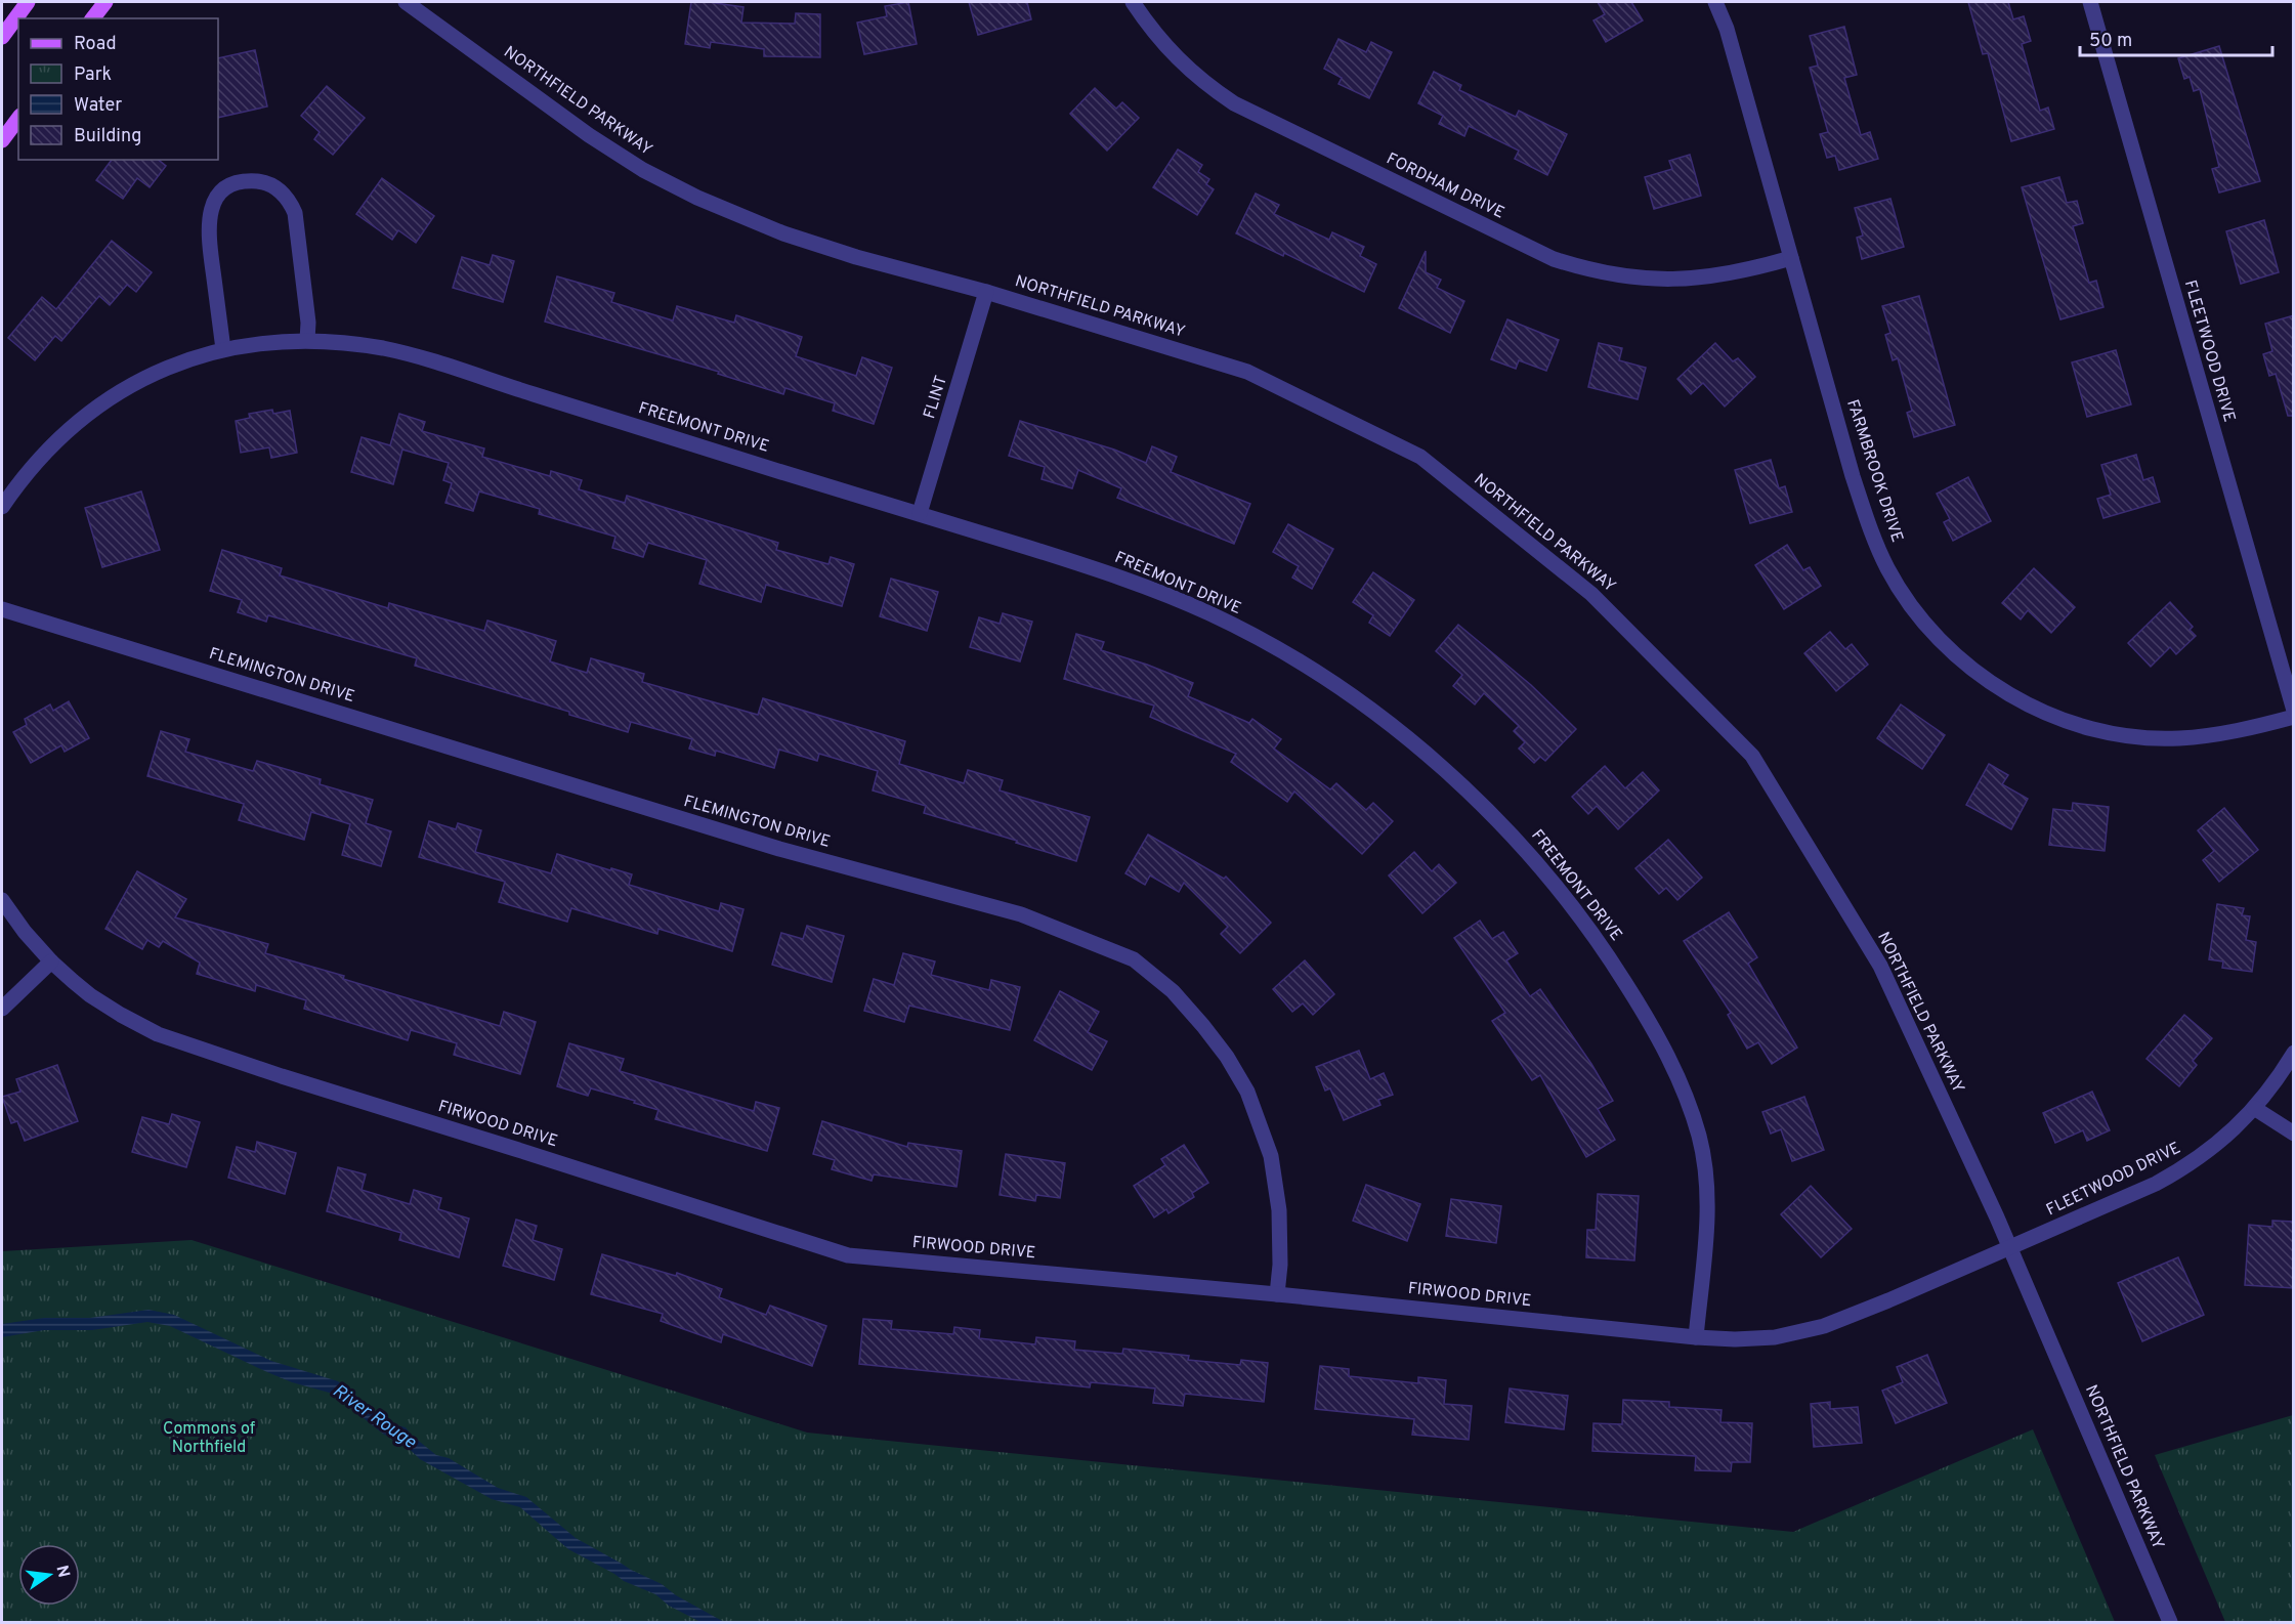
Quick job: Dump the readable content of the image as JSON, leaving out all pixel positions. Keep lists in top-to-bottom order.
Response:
{
  "streets": {
    "street": [
      "NORTHFIELD PARKWAY",
      "FORDHAM DRIVE",
      "FLEETWOOD DRIVE",
      "FLINT",
      "FREEMONT DRIVE",
      "FARMBROOK DRIVE",
      "FLEMINGTON DRIVE",
      "FIRWOOD DRIVE"
    ]
  },
  "crossings": [
    ["NORTHFIELD PARKWAY", "FLEETWOOD DRIVE"],
    ["NORTHFIELD PARKWAY", "FLINT"],
    ["NORTHFIELD PARKWAY", "FIRWOOD DRIVE"],
    ["FORDHAM DRIVE", "FARMBROOK DRIVE"],
    ["FLEETWOOD DRIVE", "FIRWOOD DRIVE"],
    ["FLINT", "FREEMONT DRIVE"],
    ["FREEMONT DRIVE", "FIRWOOD DRIVE"],
    ["FLEMINGTON DRIVE", "FIRWOOD DRIVE"]
  ],
  "water": ["River Rouge"],
  "parks": ["Commons of Northfield"],
  "legend": [
    "Road",
    "Park",
    "Water",
    "Building"
  ],
  "scale_bar": "50 m",
  "north": "right"
}
